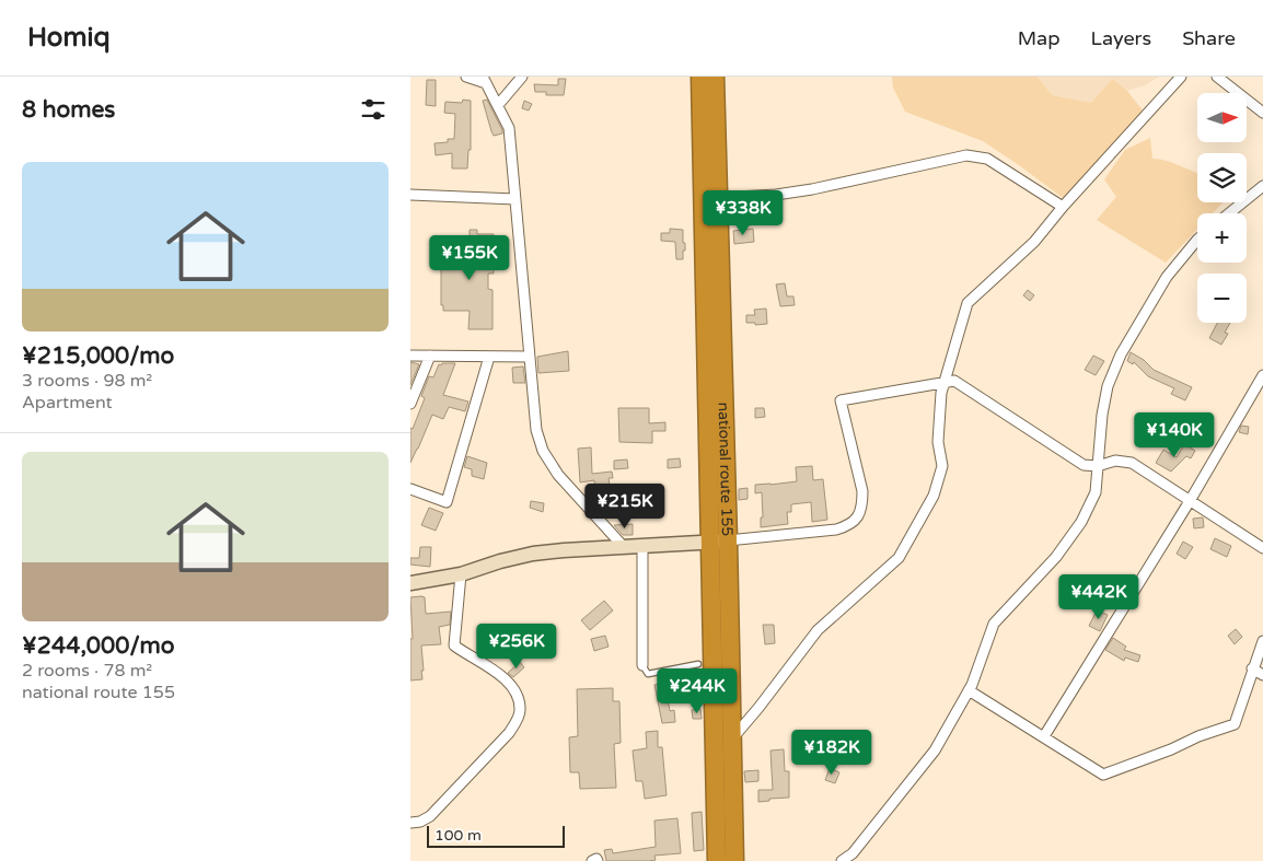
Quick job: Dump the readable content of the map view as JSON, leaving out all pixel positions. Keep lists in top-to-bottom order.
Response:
{
  "streets": {
    "highway": ["national route 155"]
  },
  "scale_bar": "100 m",
  "north": "right",
  "page": {
    "header": "Homiq",
    "nav": ["Map", "Layers", "Share"],
    "heading": "8 homes",
    "map_buttons": ["+", "−"],
    "list": [
      {
        "name": "¥215,000/mo",
        "note": "3 rooms · 98 m² · Apartment"
      },
      {
        "name": "¥244,000/mo",
        "note": "2 rooms · 78 m² · national route 155"
      }
    ],
    "price": [
      "¥338K",
      "¥155K",
      "¥140K",
      "¥215K",
      "¥442K",
      "¥256K",
      "¥244K",
      "¥182K"
    ],
    "scale": "100 m"
  }
}
